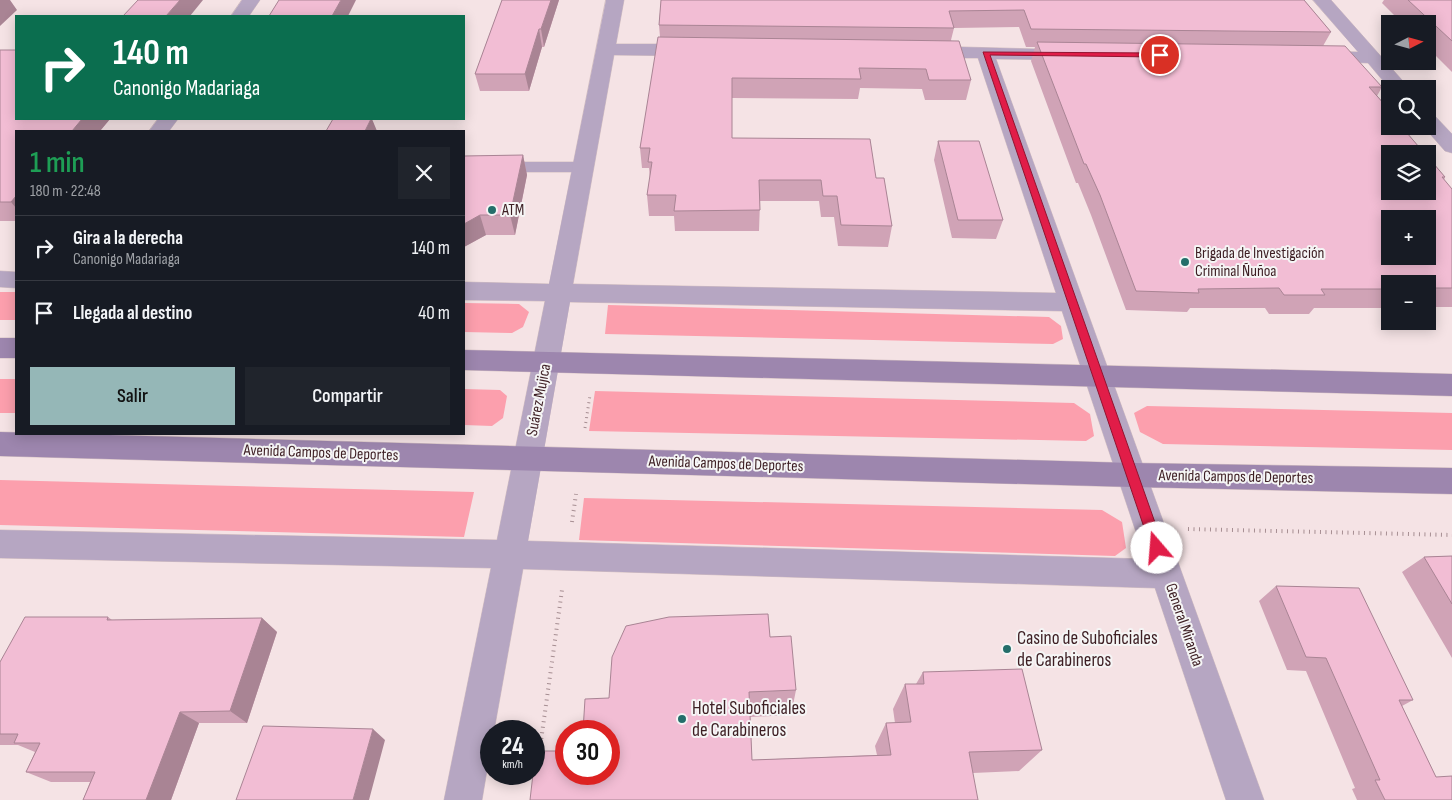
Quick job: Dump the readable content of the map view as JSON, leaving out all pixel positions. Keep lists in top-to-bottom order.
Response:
{
  "streets": {
    "main road": ["Avenida Campos de Deportes"],
    "street": ["Suárez Mujica", "General Miranda"]
  },
  "crossings": [
    ["Suárez Mujica", "Avenida Campos de Deportes"],
    ["Avenida Campos de Deportes", "General Miranda"]
  ],
  "places": [
    "ATM",
    "Brigada de Investigación Criminal Ñuñoa",
    "Casino de Suboficiales de Carabineros",
    "Hotel Suboficiales de Carabineros"
  ],
  "north": "right",
  "page": {
    "map_buttons": ["+", "−"],
    "turn": ["140 m", "Canonigo Madariaga"],
    "heading": ["1 min", "180 m · 22:48"],
    "list": [
      {
        "name": "Gira a la derecha",
        "note": "Canonigo Madariaga",
        "value": "140 m"
      },
      {
        "name": "Llegada al destino",
        "value": "40 m"
      }
    ],
    "buttons": ["Salir", "Compartir"],
    "speed": "24 km/h",
    "limit": "30"
  }
}
